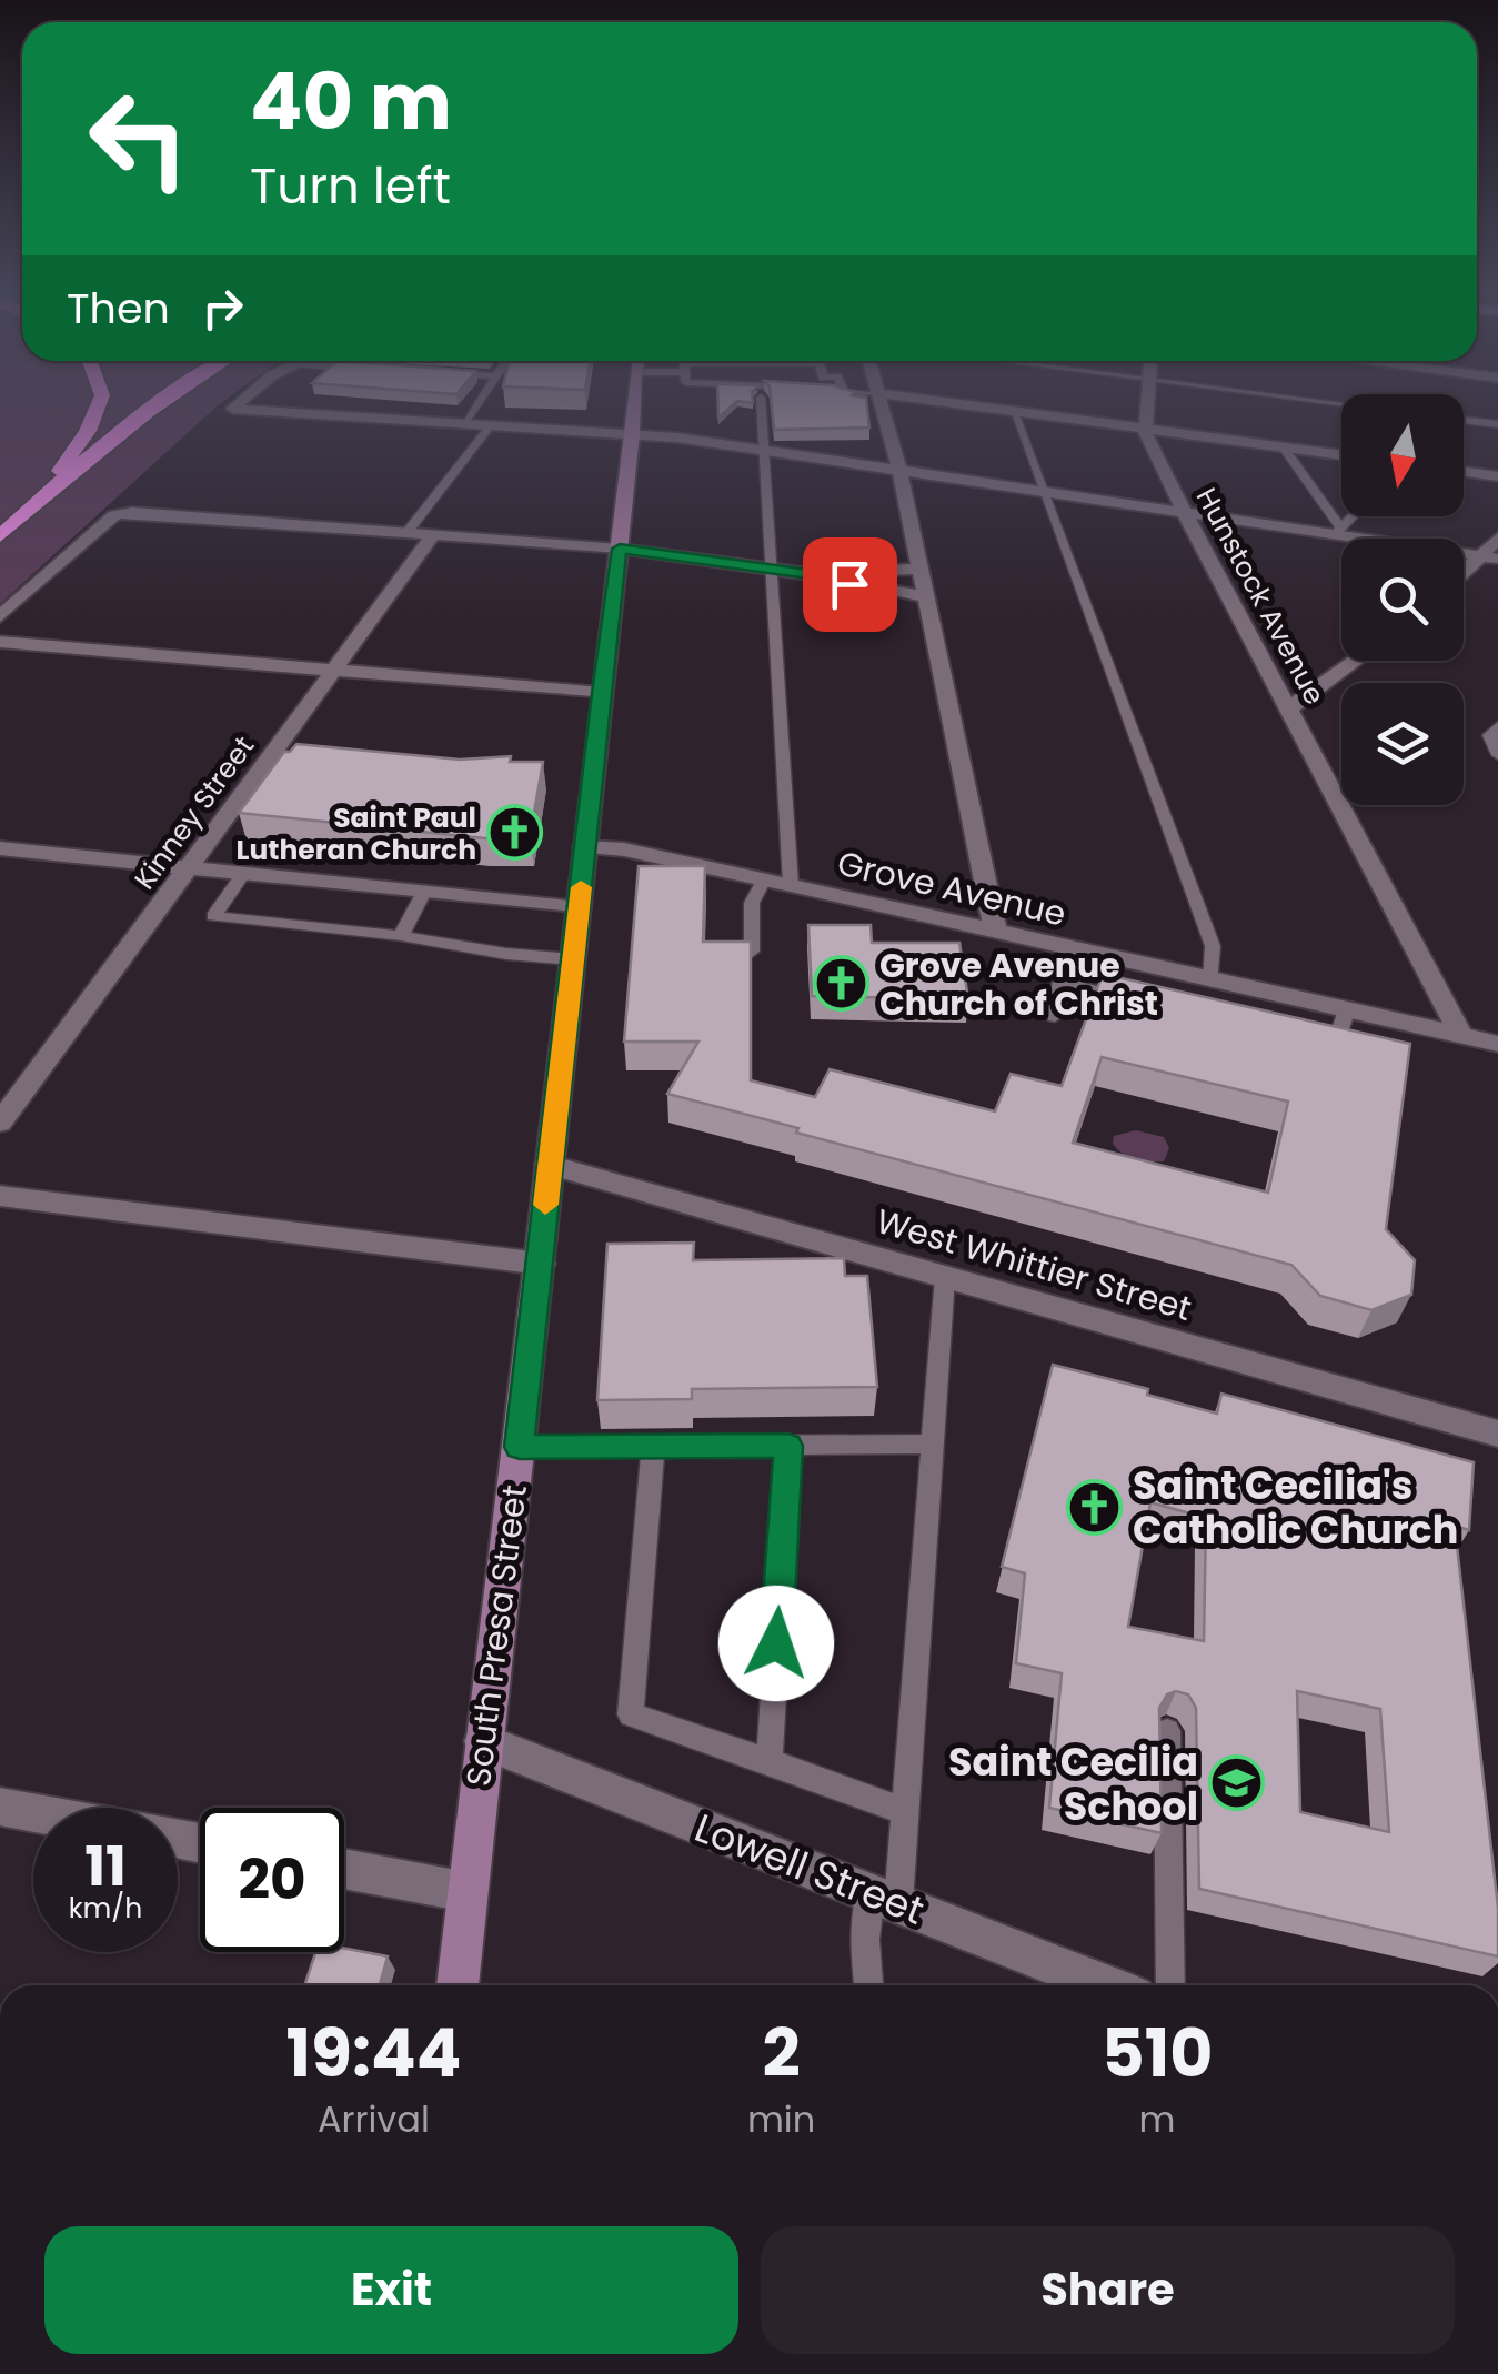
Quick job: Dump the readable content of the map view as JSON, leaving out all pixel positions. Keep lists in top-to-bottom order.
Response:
{
  "streets": {
    "main road": ["South Presa Street"],
    "street": [
      "Hunstock Avenue",
      "Kinney Street",
      "Grove Avenue",
      "West Whittier Street",
      "Lowell Street"
    ]
  },
  "crossings": [
    ["Hunstock Avenue", "Grove Avenue"],
    ["Grove Avenue", "South Presa Street"],
    ["West Whittier Street", "South Presa Street"],
    ["South Presa Street", "Lowell Street"]
  ],
  "places": {
    "church": ["Saint Paul Lutheran Church", "Grove Avenue Church of Christ", "Saint Cecilia's Catholic Church"],
    "school or university": ["Saint Cecilia School"]
  },
  "north": "bottom",
  "page": {
    "turn": ["40 m", "Turn left"],
    "then": "Then",
    "speed": "11 km/h",
    "limit": "20",
    "eta": [
      "19:44",
      "Arrival",
      "2",
      "min",
      "510",
      "m"
    ],
    "buttons": ["Exit", "Share"]
  }
}
